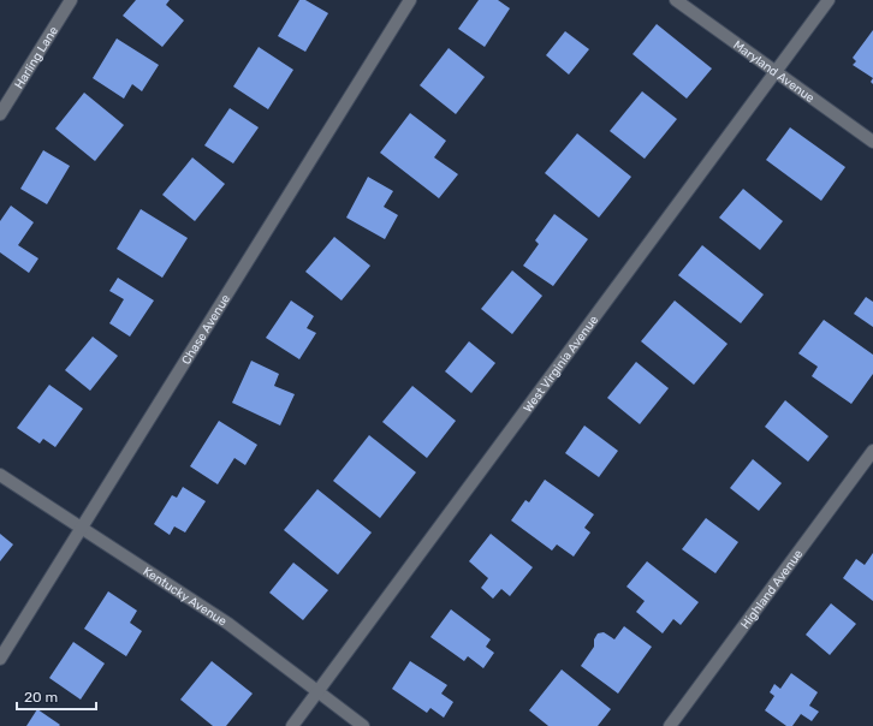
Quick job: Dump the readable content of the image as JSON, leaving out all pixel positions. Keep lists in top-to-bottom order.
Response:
{
  "streets": {
    "street": [
      "Harling Lane",
      "Maryland Avenue",
      "Chase Avenue",
      "West Virginia Avenue",
      "Highland Avenue",
      "Kentucky Avenue"
    ]
  },
  "crossings": [
    ["Maryland Avenue", "West Virginia Avenue"],
    ["Chase Avenue", "Kentucky Avenue"],
    ["West Virginia Avenue", "Kentucky Avenue"]
  ],
  "scale_bar": "20 m"
}
